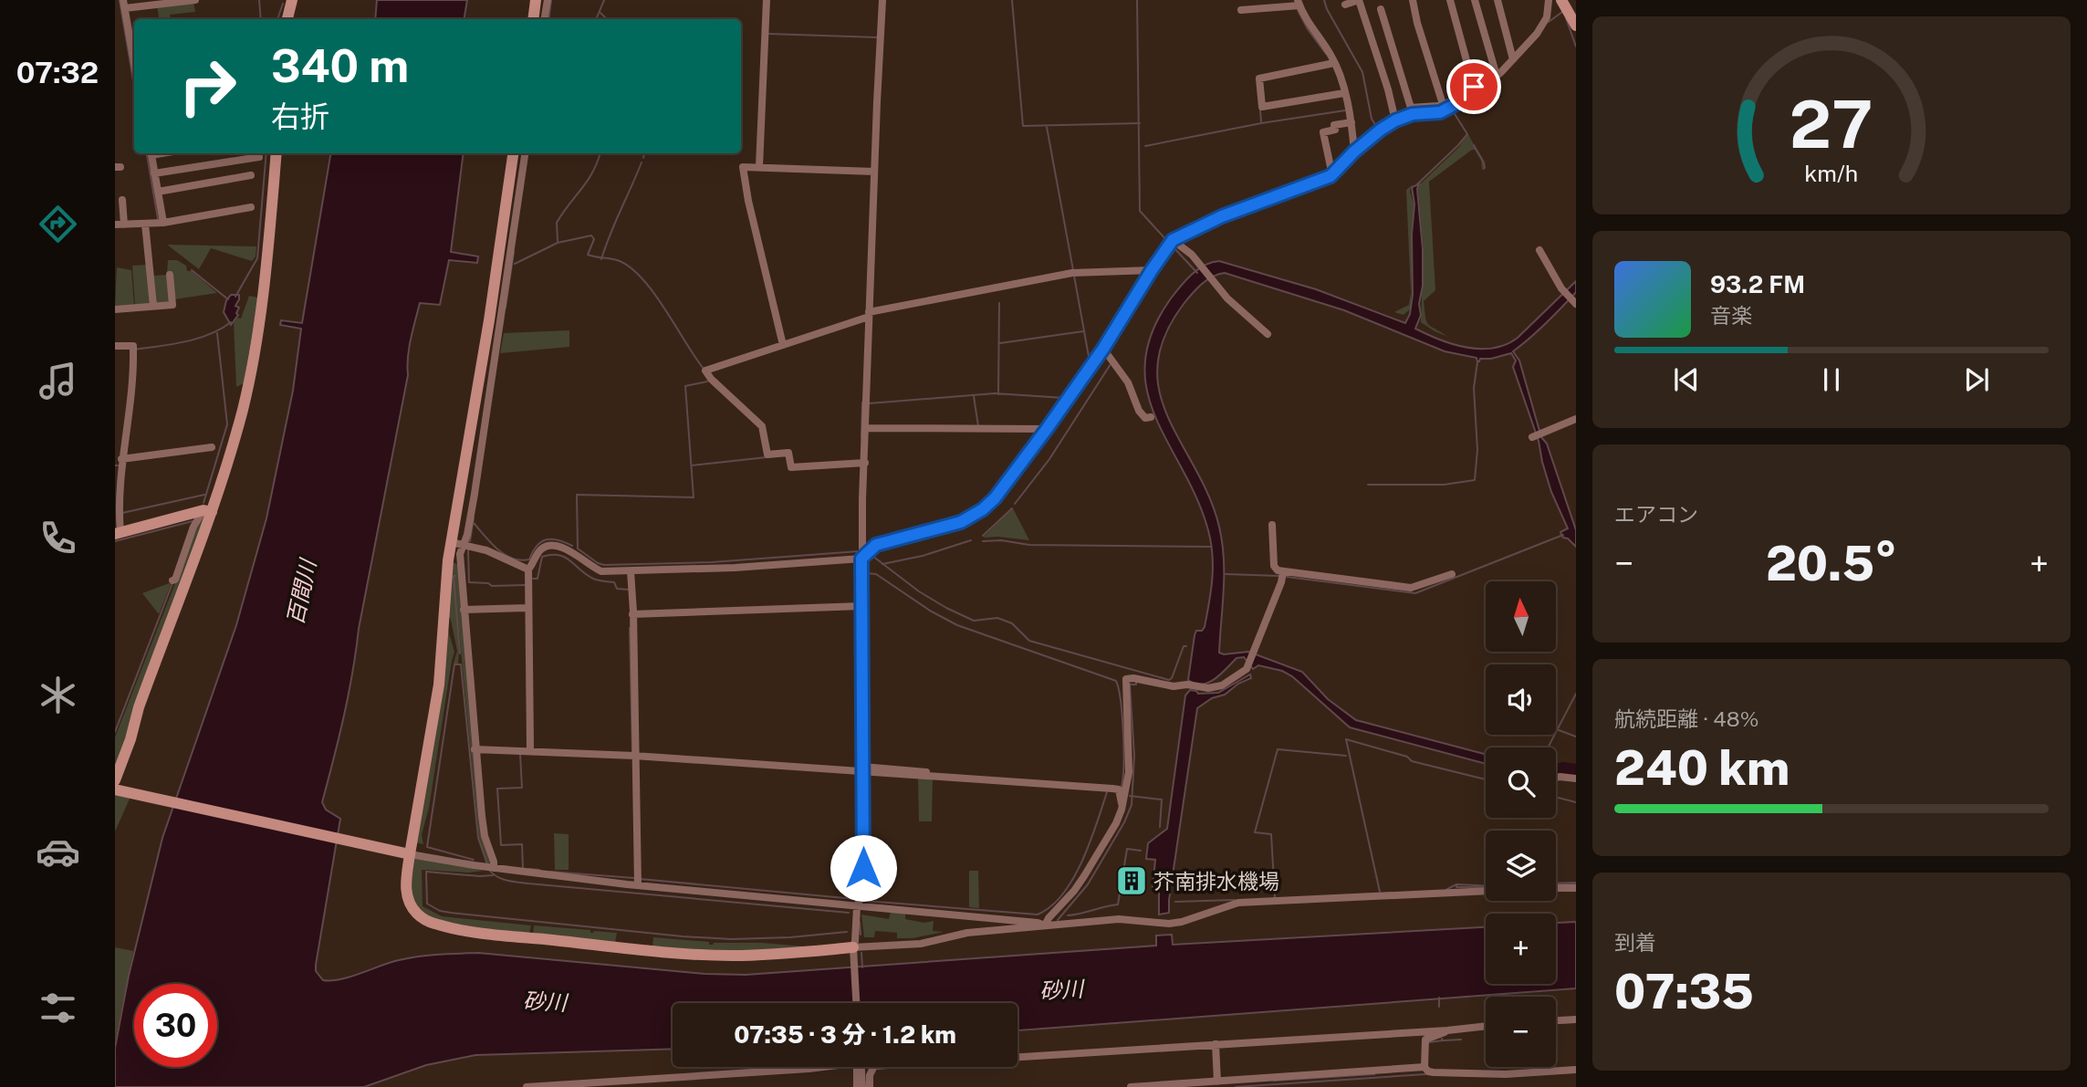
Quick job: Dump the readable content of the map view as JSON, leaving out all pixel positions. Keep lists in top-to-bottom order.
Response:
{
  "water": ["百間川", "砂川"],
  "places": {
    "building": ["芥南排水機場"]
  },
  "north": "top",
  "page": {
    "tabs": "07:32",
    "turn": ["340 m", "右折"],
    "song": ["93.2 FM", "音楽"],
    "tile": [
      "エアコン",
      ["航続距離 · 48%", "240 km"],
      ["到着", "07:35"]
    ],
    "heat": ["−", "20.5°", "+"],
    "map_buttons": ["+", "−"],
    "limit": "30",
    "trip": "07:35 · 3 分 · 1.2 km",
    "gauge": ["27", "km/h"]
  }
}
